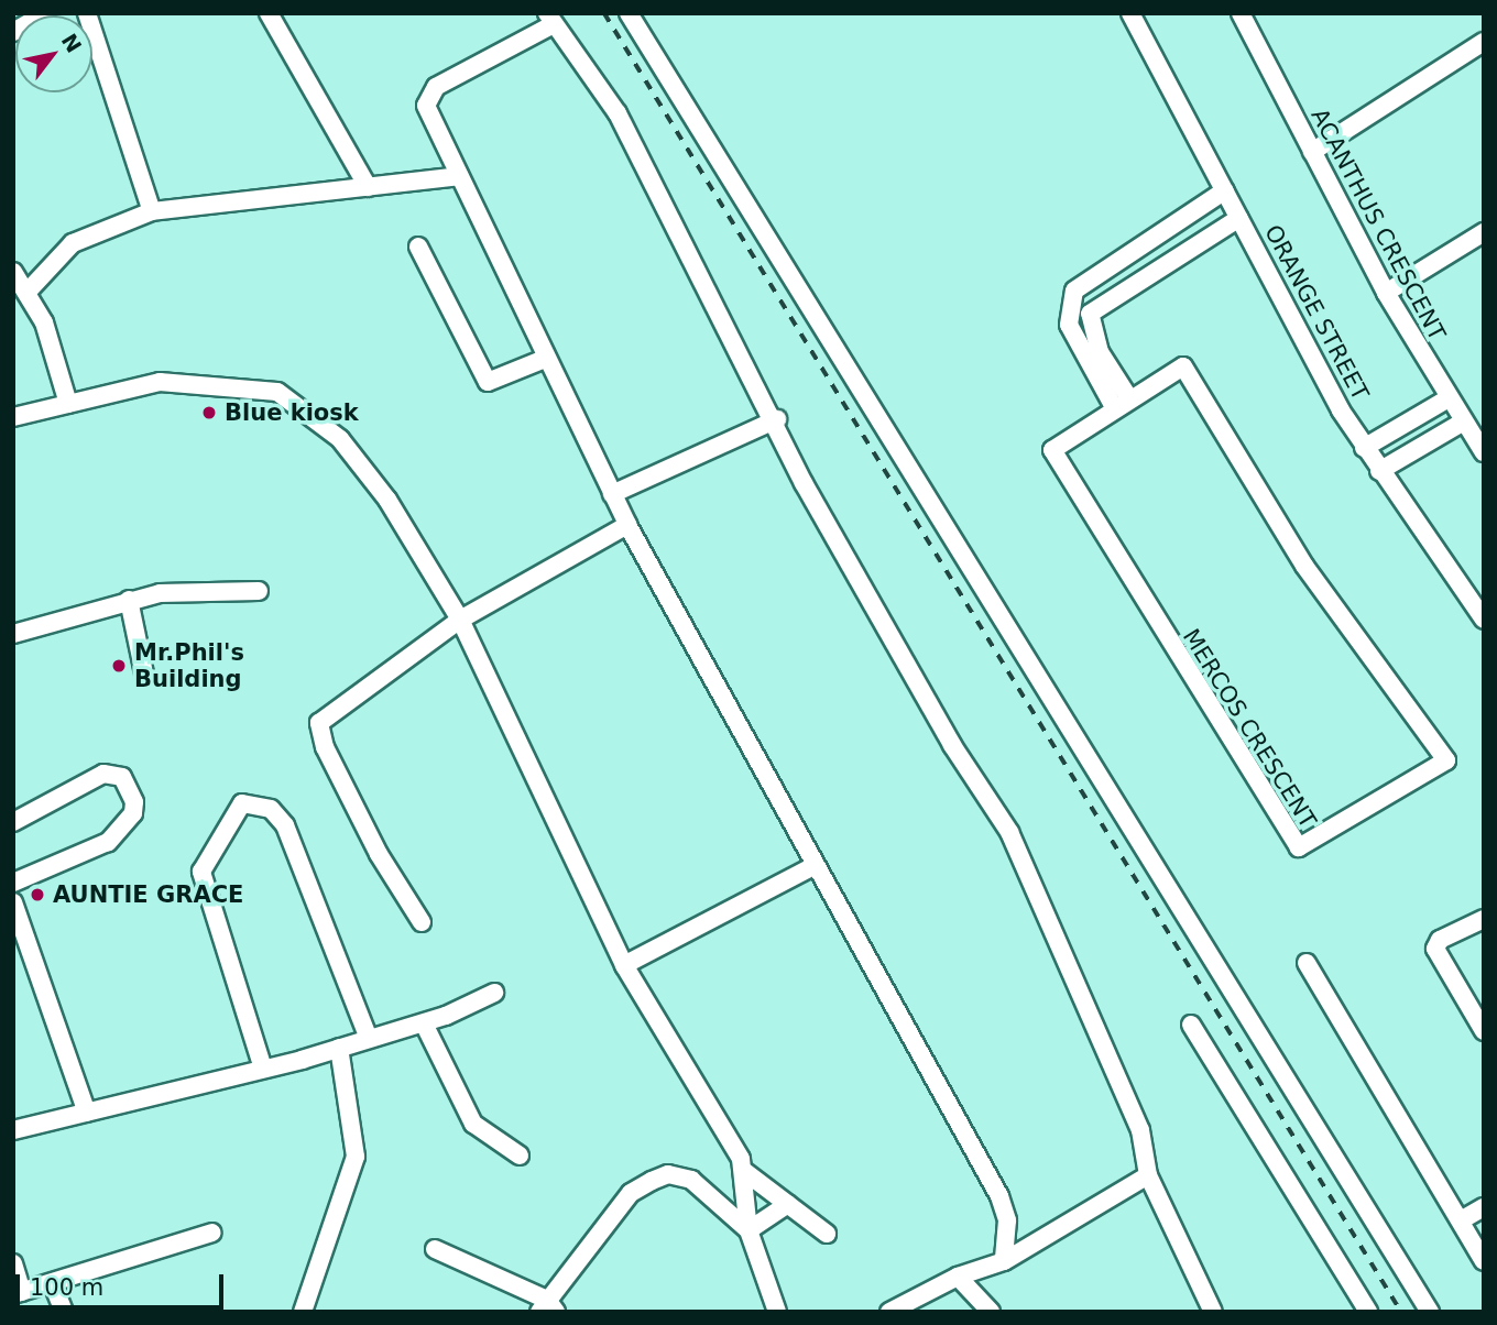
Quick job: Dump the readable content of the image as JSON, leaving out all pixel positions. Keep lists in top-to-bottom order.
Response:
{
  "streets": {
    "street": ["ACANTHUS CRESCENT", "ORANGE STREET", "MERCOS CRESCENT"]
  },
  "places": ["Blue kiosk", "Mr.Phil's Building", "AUNTIE GRACE"],
  "scale_bar": "100 m",
  "north": "top right"
}
